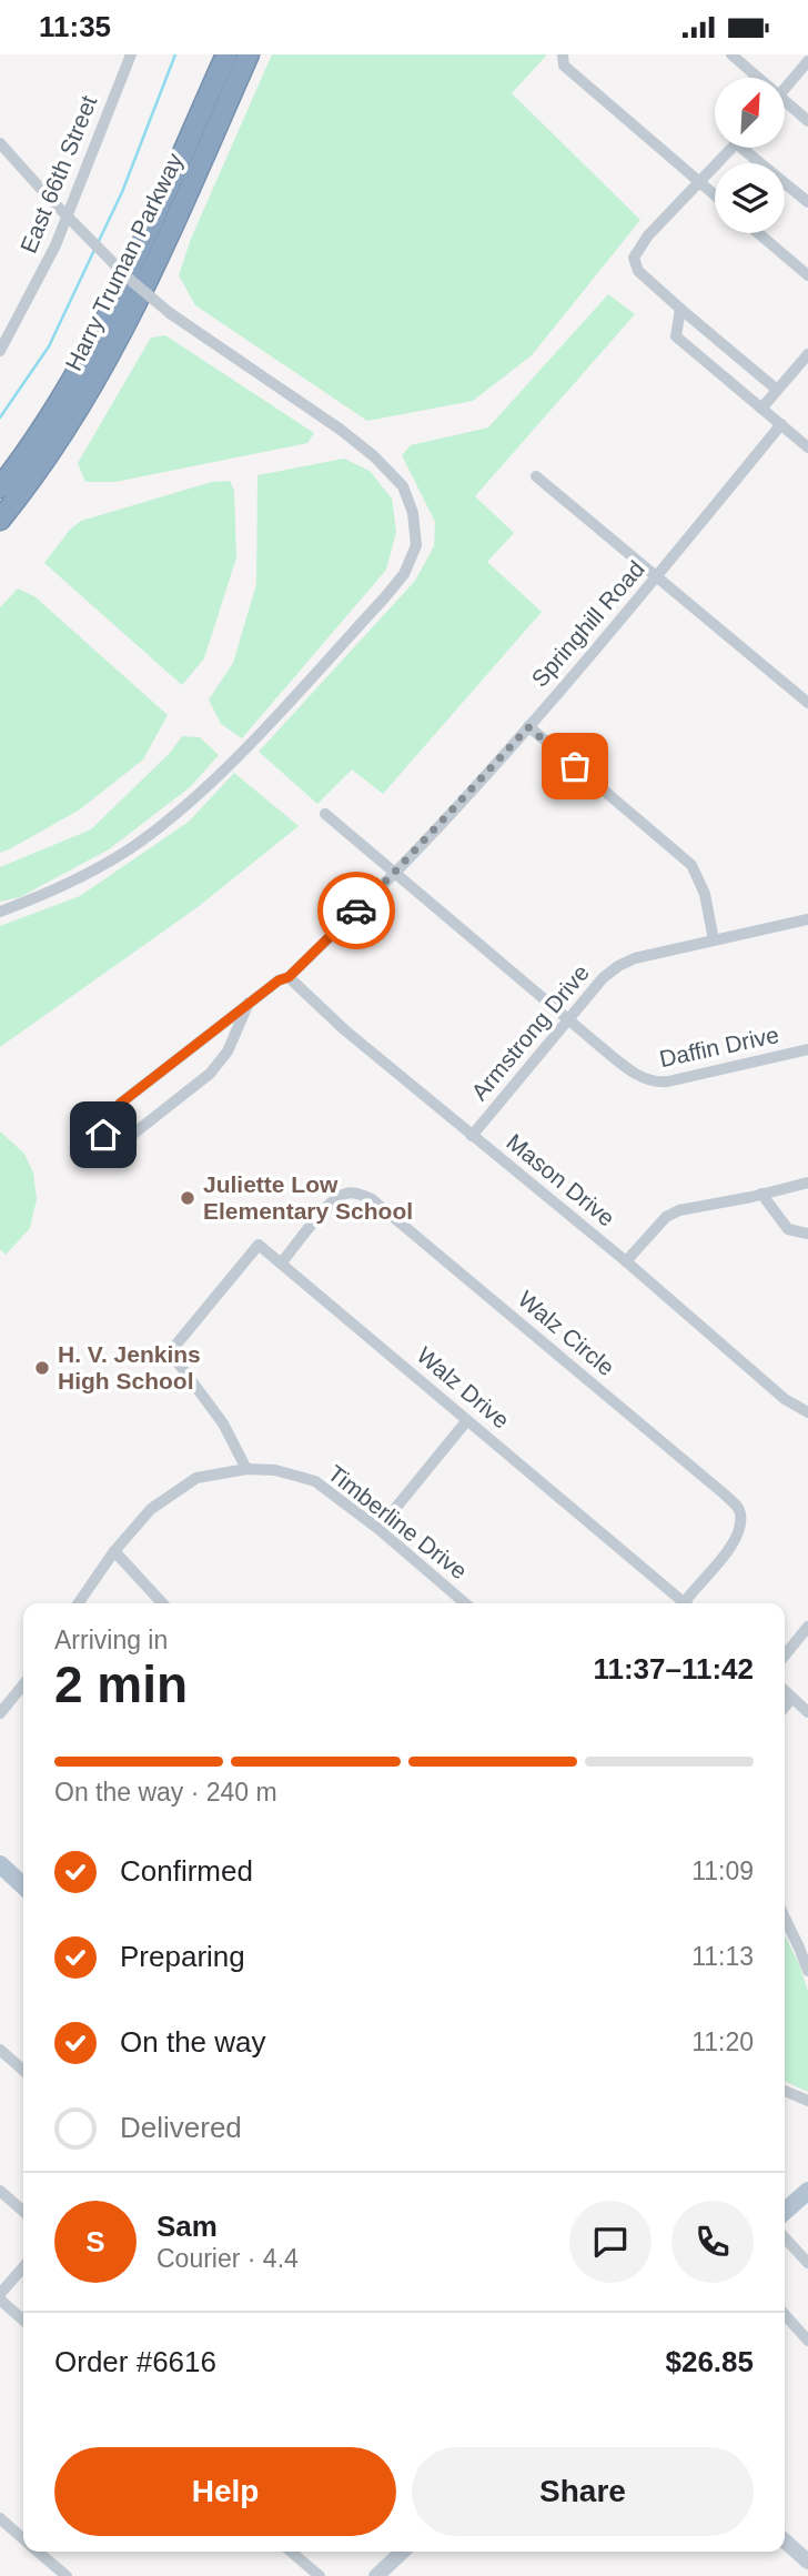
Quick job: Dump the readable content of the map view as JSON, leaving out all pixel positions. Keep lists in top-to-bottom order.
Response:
{
  "streets": {
    "highway": ["Harry Truman Parkway"],
    "street": [
      "East 66th Street",
      "Springhill Road",
      "Armstrong Drive",
      "Daffin Drive",
      "Mason Drive",
      "Walz Circle",
      "Walz Drive",
      "Timberline Drive"
    ]
  },
  "crossings": [
    ["Springhill Road", "Daffin Drive"],
    ["Springhill Road", "Mason Drive"],
    ["Armstrong Drive", "Daffin Drive"],
    ["Armstrong Drive", "Mason Drive"],
    ["Walz Circle", "Walz Drive"],
    ["Walz Drive", "Timberline Drive"]
  ],
  "places": ["Juliette Low Elementary School", "H. V. Jenkins High School"],
  "north": "top right",
  "page": {
    "status": "11:35",
    "heading": ["2 min", "Arriving in", "11:37–11:42"],
    "panel": [
      "Sam",
      "Courier · 4.4",
      "Order #6616",
      "$26.85"
    ],
    "bar": "On the way · 240 m",
    "list": [
      ["Confirmed", "11:09"],
      ["Preparing", "11:13"],
      ["On the way", "11:20"],
      "Delivered"
    ],
    "round": "S",
    "buttons": ["Help", "Share"]
  }
}
